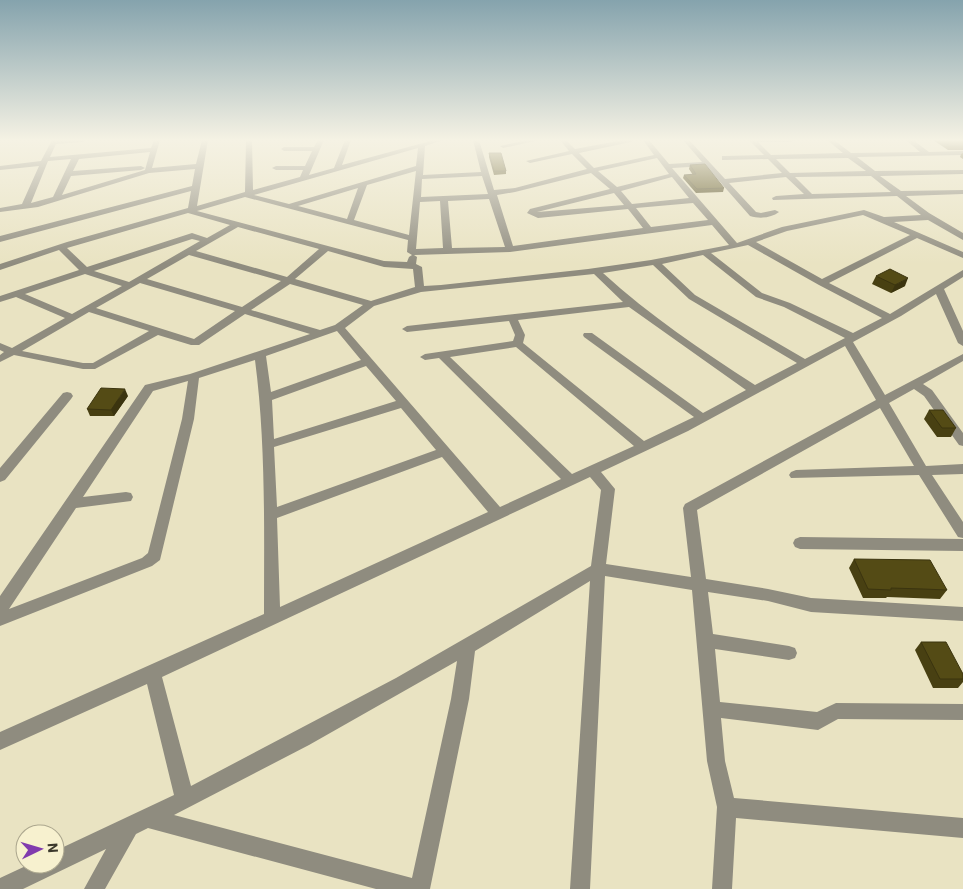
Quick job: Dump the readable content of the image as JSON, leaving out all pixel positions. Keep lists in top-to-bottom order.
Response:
{
  "north": "right"
}
